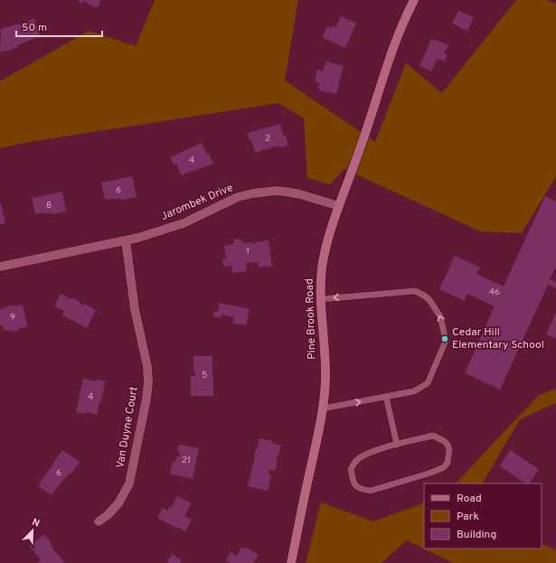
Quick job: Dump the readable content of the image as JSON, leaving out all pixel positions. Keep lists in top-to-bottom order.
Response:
{
  "streets": {
    "street": ["Jarombek Drive", "Pine Brook Road", "Van Duyne Court"]
  },
  "crossings": [
    ["Jarombek Drive", "Pine Brook Road"],
    ["Jarombek Drive", "Van Duyne Court"]
  ],
  "places": ["Cedar Hill Elementary School"],
  "house_numbers": [
    "2",
    "4",
    "6",
    "8",
    "1",
    "46",
    "9",
    "5",
    "4",
    "21",
    "6"
  ],
  "legend": ["Road", "Park", "Building"],
  "scale_bar": "50 m",
  "north": "top right"
}
